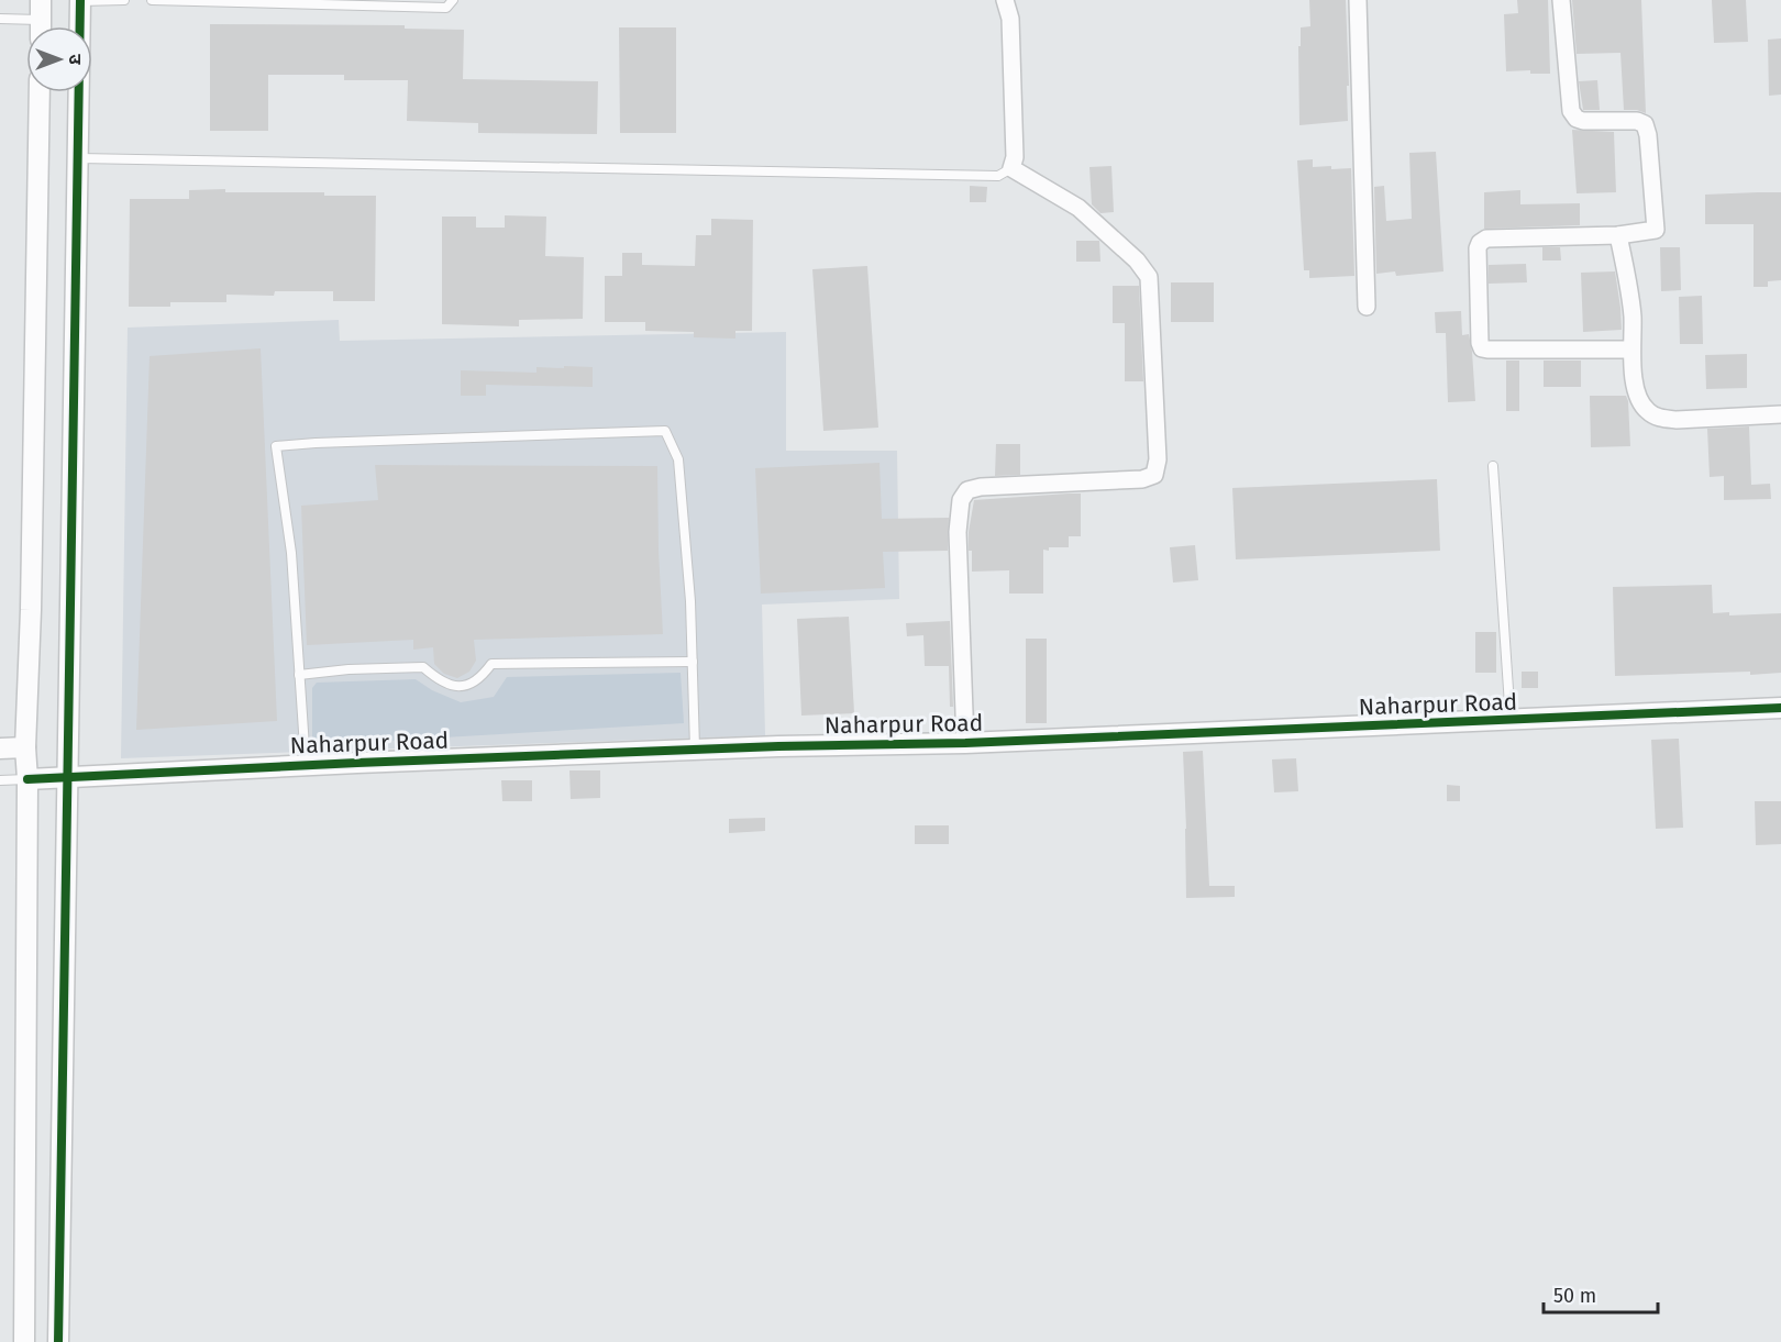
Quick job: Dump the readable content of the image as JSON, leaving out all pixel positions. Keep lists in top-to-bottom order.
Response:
{
  "streets": {
    "street": ["Naharpur Road"]
  },
  "scale_bar": "50 m",
  "north": "right"
}
